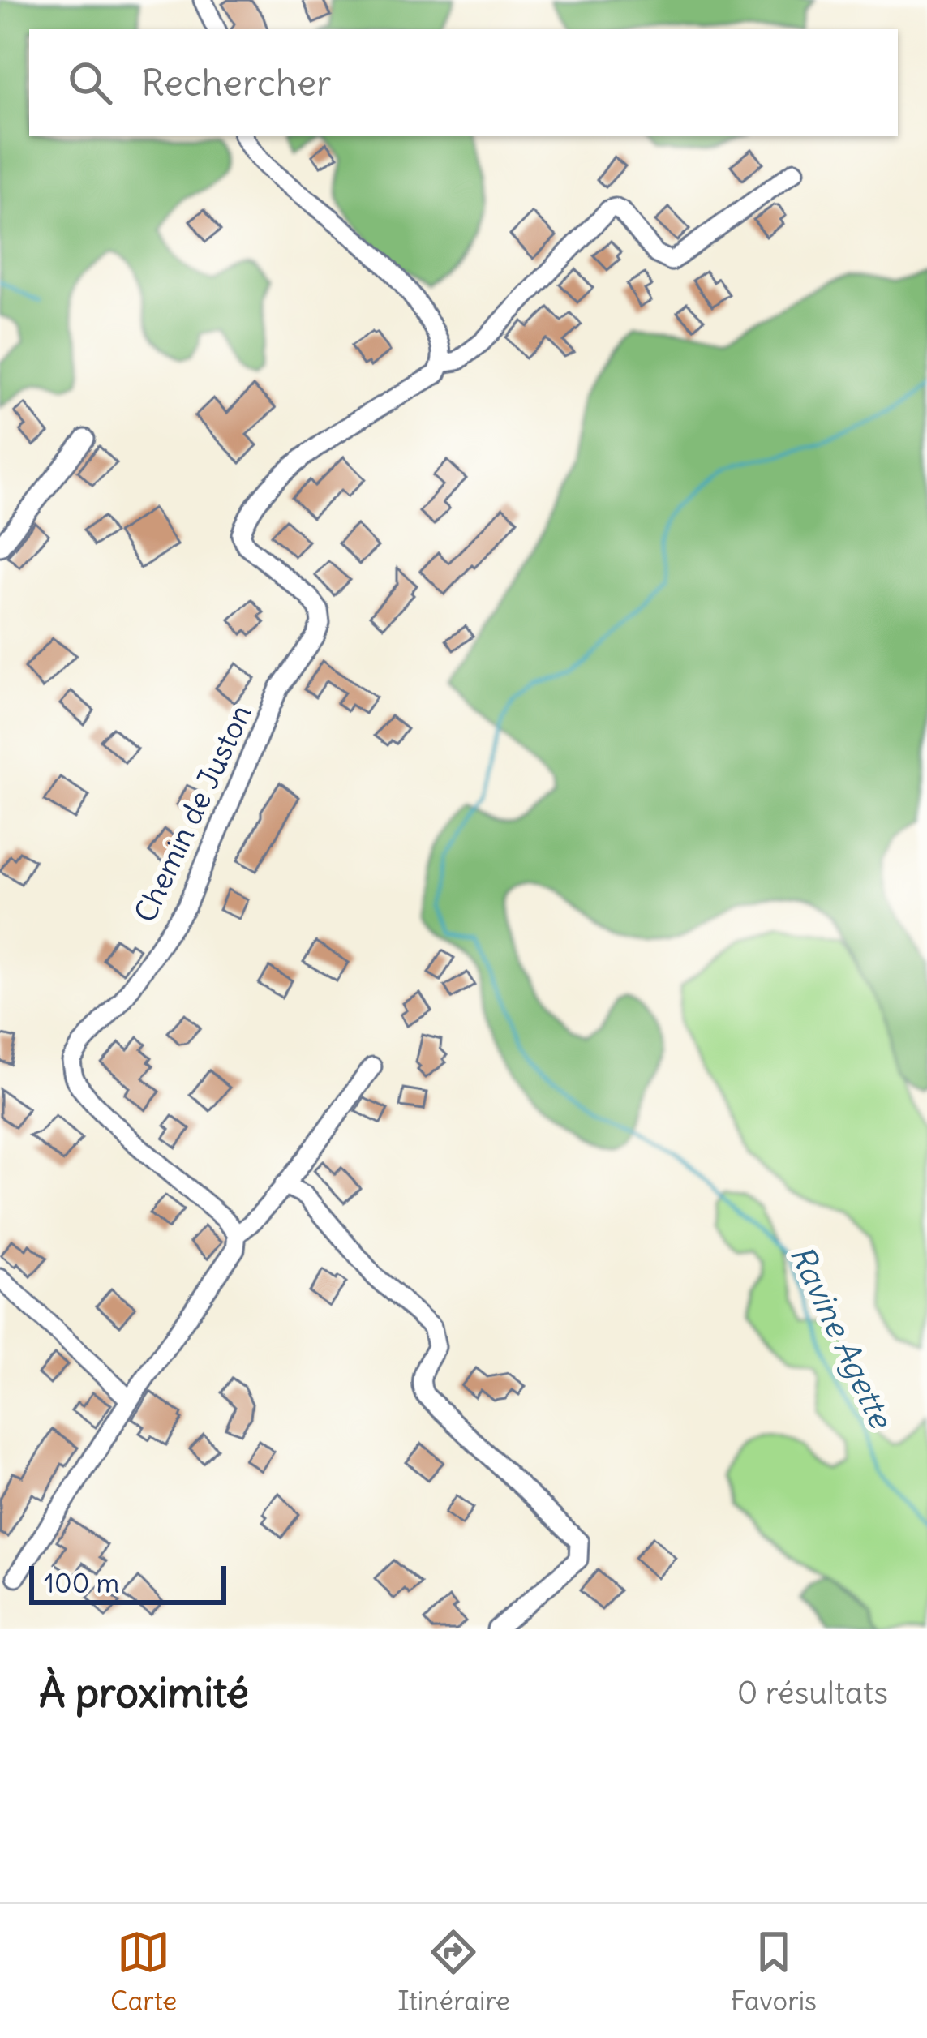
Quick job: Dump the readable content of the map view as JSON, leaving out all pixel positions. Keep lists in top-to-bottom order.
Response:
{
  "streets": {
    "street": ["Chemin de Juston"]
  },
  "water": ["Ravine Agette"],
  "scale_bar": "100 m",
  "page": {
    "search": "Rechercher",
    "scale": "100 m",
    "heading": ["À proximité", "0 résultats"],
    "nav": ["Carte", "Itinéraire", "Favoris"]
  }
}
